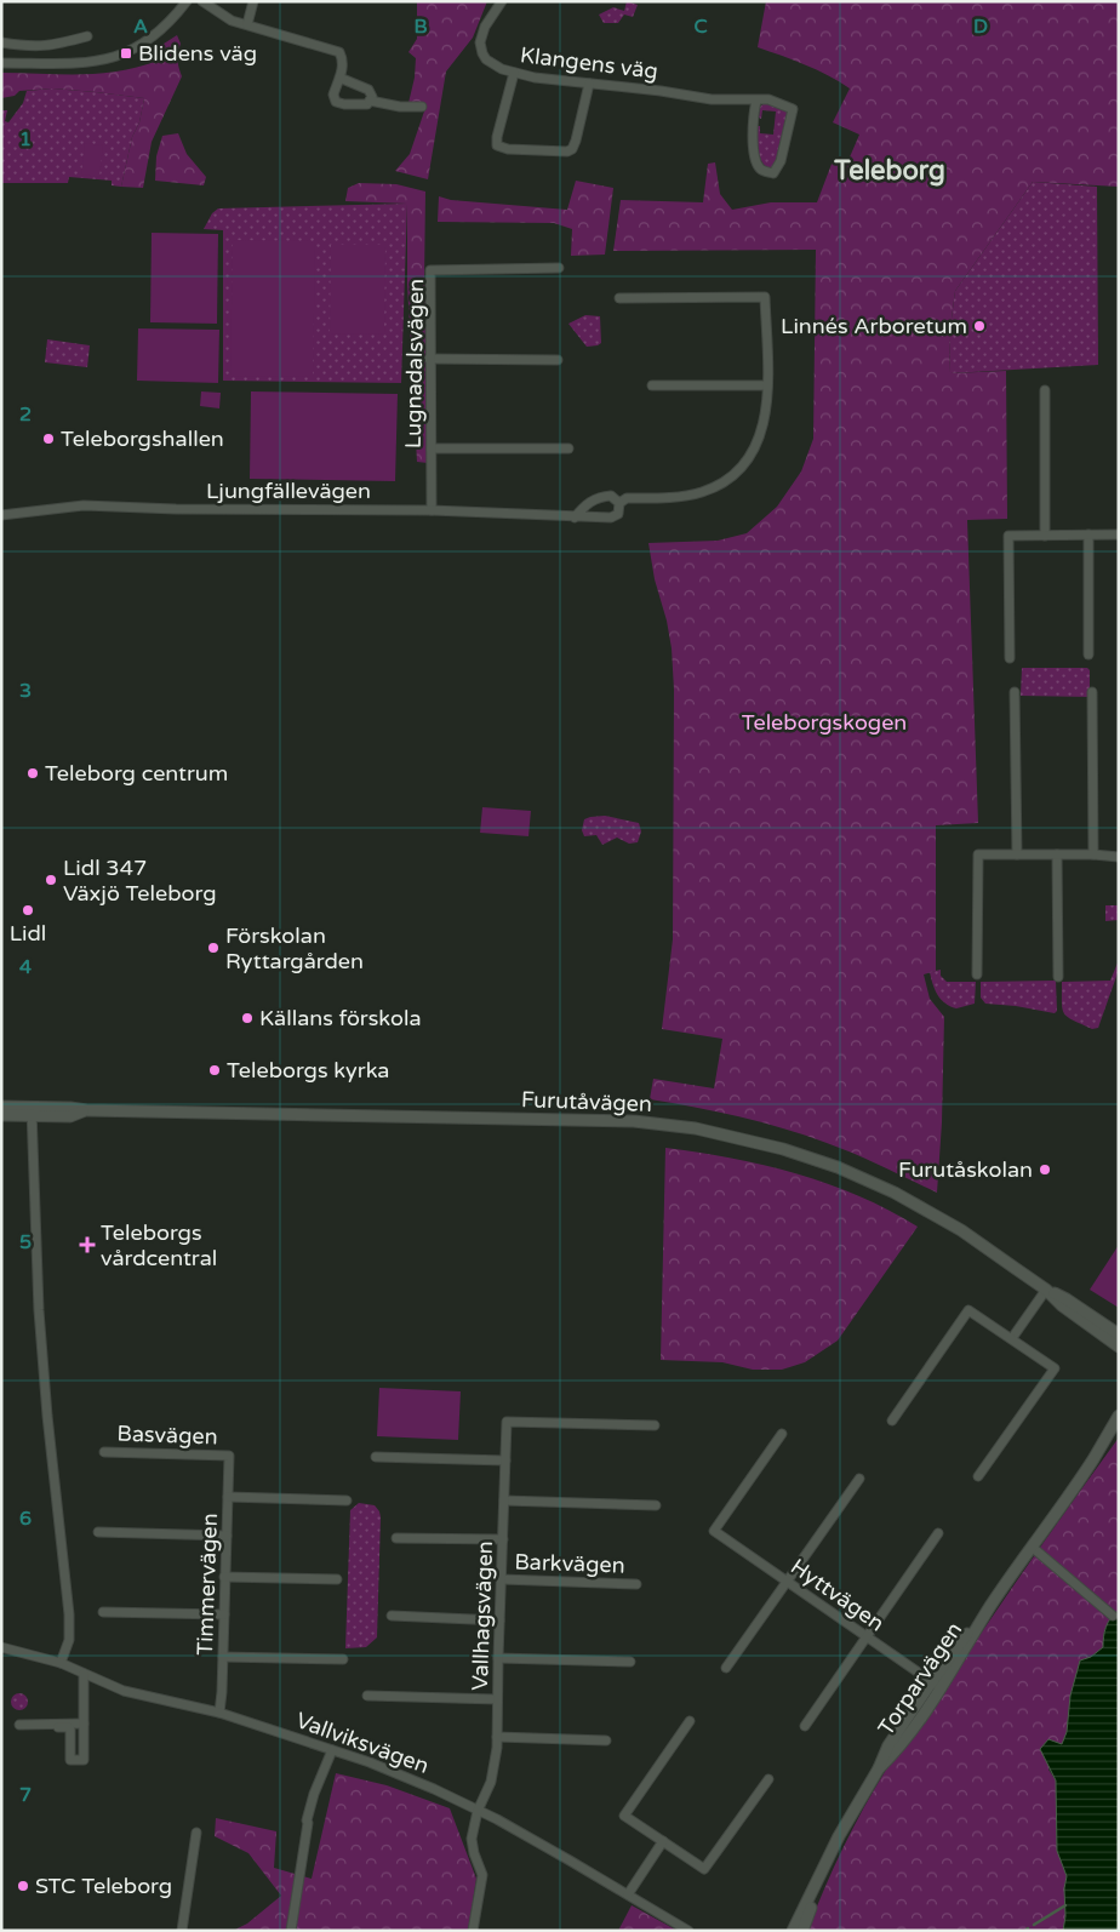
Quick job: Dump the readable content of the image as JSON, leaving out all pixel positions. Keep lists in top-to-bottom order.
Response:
{
  "streets": {
    "street": [
      "Klangens väg",
      "Lugnadalsvägen",
      "Ljungfällevägen",
      "Furutåvägen",
      "Basvägen",
      "Barkvägen",
      "Timmervägen",
      "Hyttvägen",
      "Vallhagsvägen",
      "Torparvägen",
      "Vallviksvägen"
    ]
  },
  "crossings": [
    ["Lugnadalsvägen", "Ljungfällevägen"],
    ["Basvägen", "Timmervägen"],
    ["Barkvägen", "Vallhagsvägen"],
    ["Timmervägen", "Vallviksvägen"],
    ["Hyttvägen", "Torparvägen"],
    ["Vallhagsvägen", "Vallviksvägen"]
  ],
  "districts": ["Teleborg"],
  "parks": ["Teleborgskogen"],
  "places": {
    "transit": ["Blidens väg"],
    "other": [
      "Linnés Arboretum",
      "Teleborgshallen",
      "Teleborg centrum",
      "Lidl 347 Växjö Teleborg",
      "Lidl",
      "Förskolan Ryttargården",
      "Källans förskola",
      "Teleborgs kyrka",
      "Furutåskolan",
      "STC Teleborg"
    ],
    "health": ["Teleborgs vårdcentral"]
  },
  "grid": {
    "columns": [
      "A",
      "B",
      "C",
      "D"
    ],
    "rows": [
      "1",
      "2",
      "3",
      "4",
      "5",
      "6",
      "7"
    ]
  }
}
